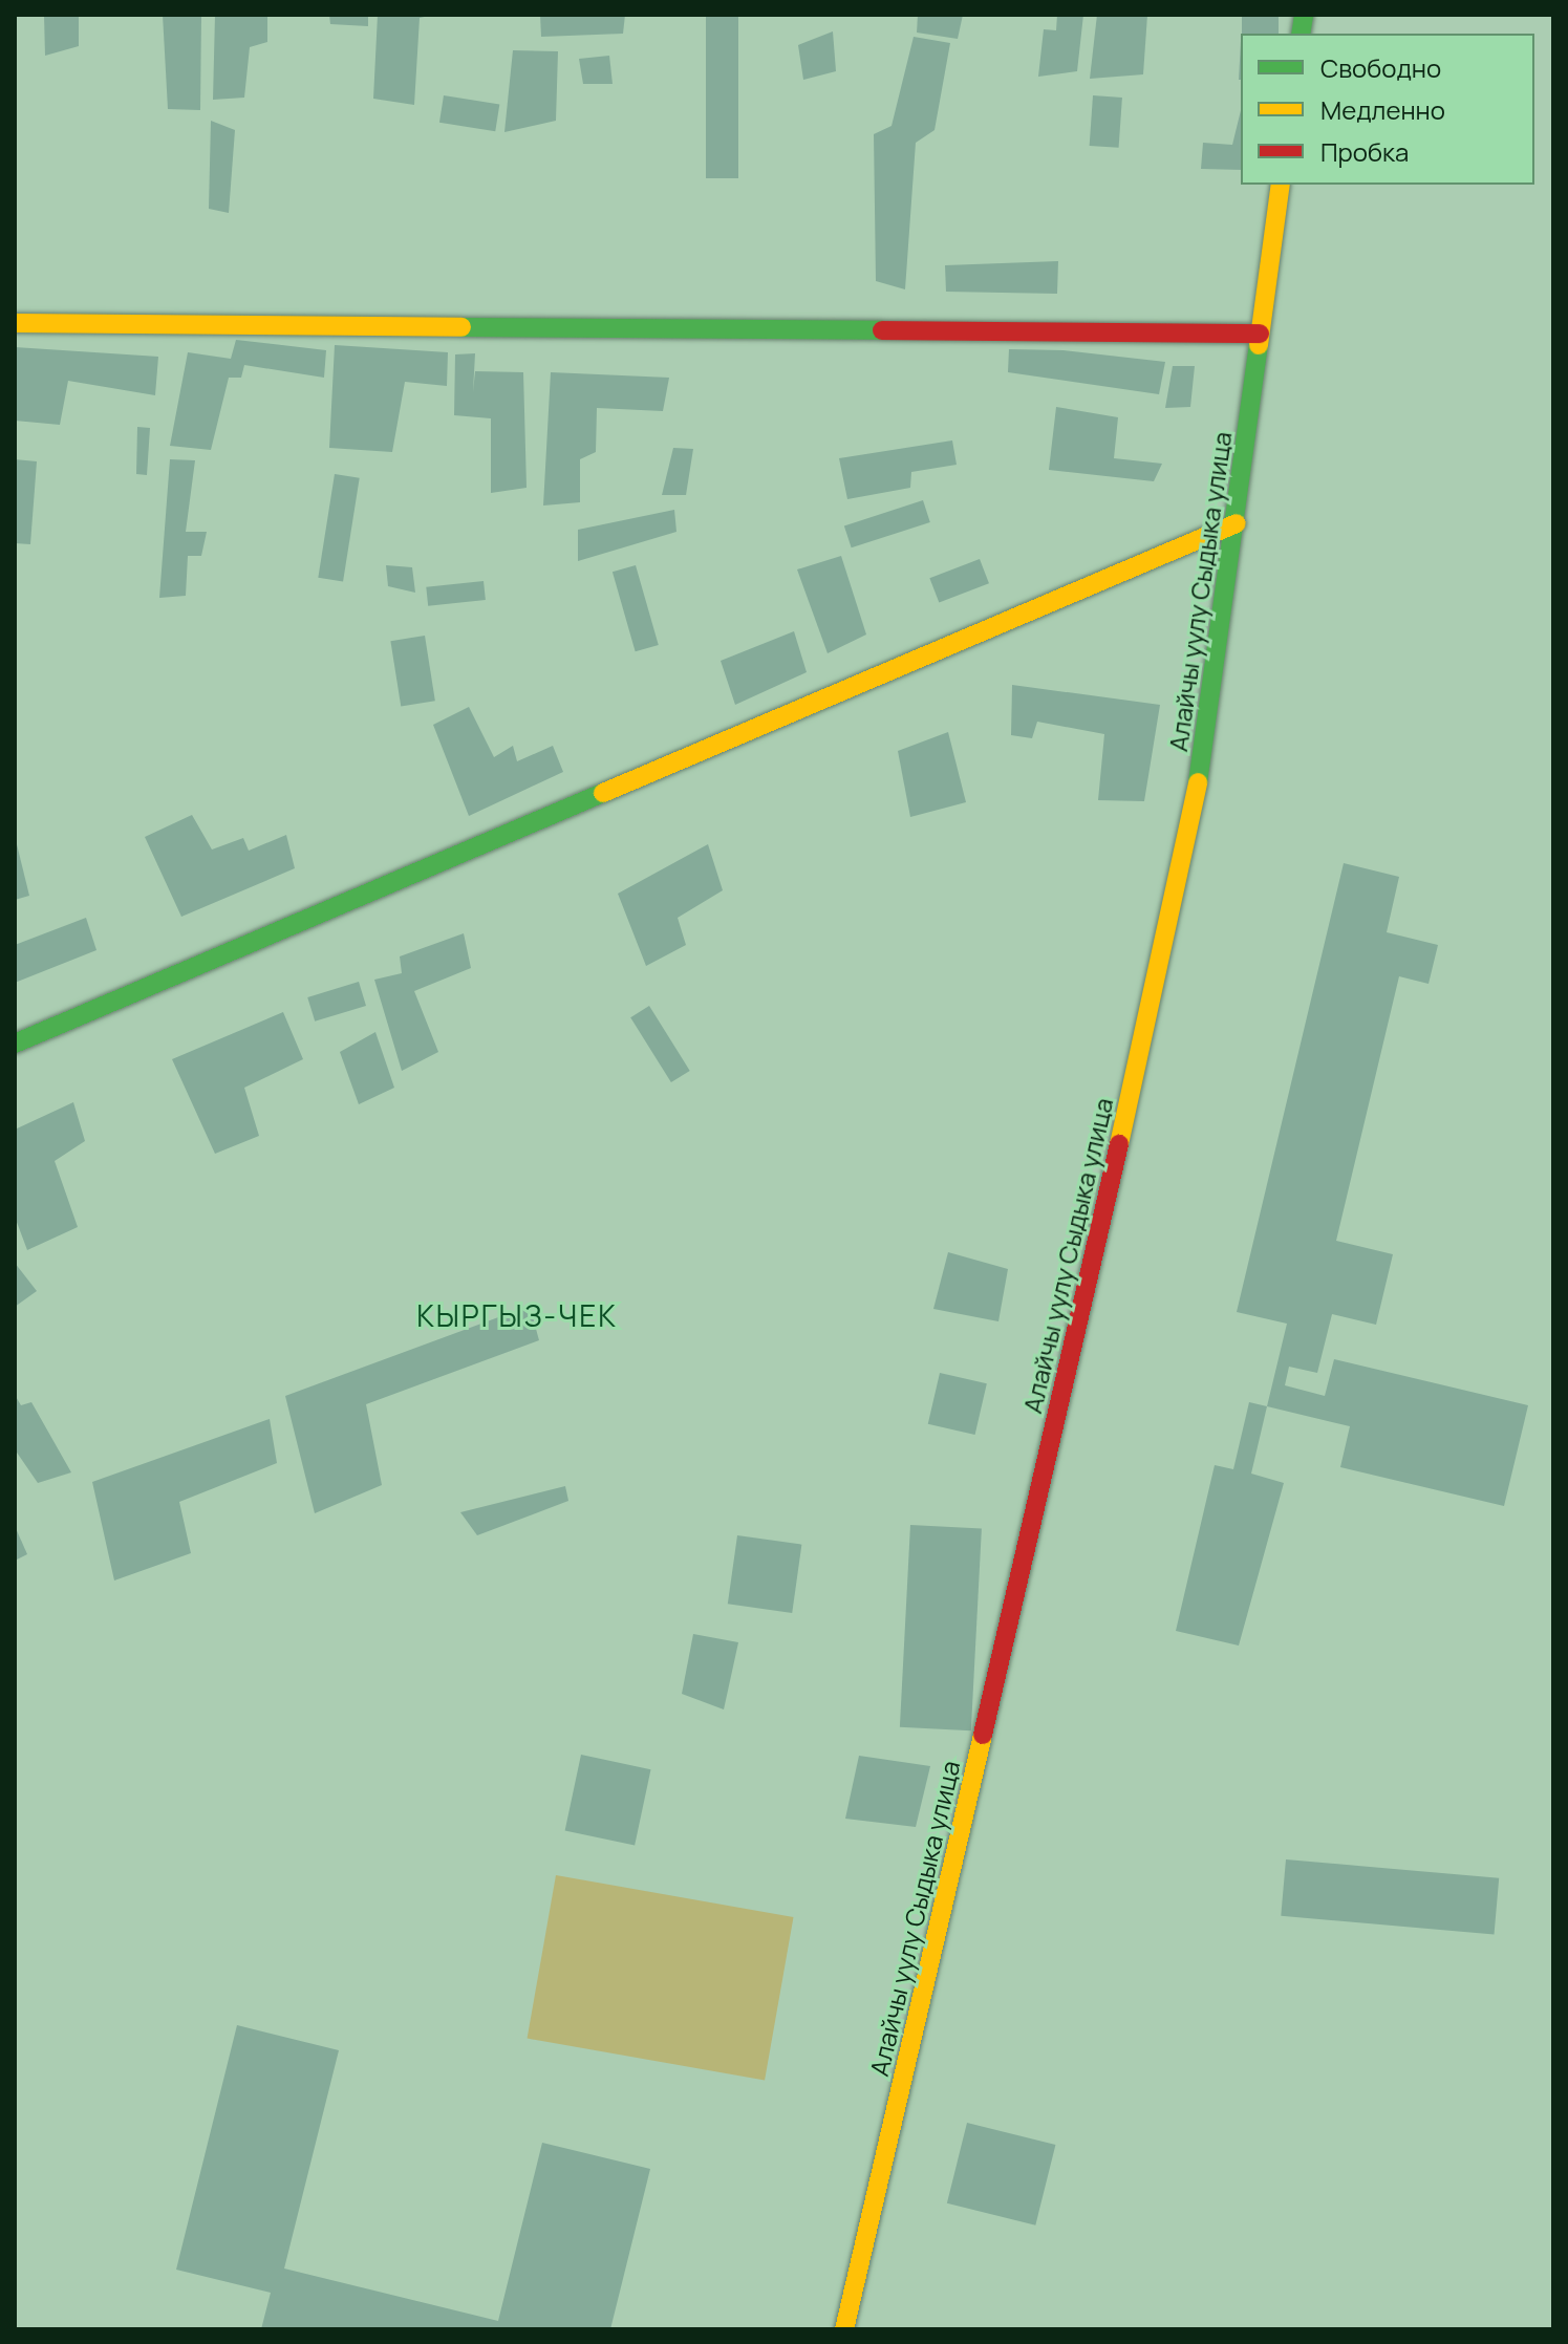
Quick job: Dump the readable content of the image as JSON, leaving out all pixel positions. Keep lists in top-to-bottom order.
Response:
{
  "streets": {
    "street": ["Алайчы уулу Сыдыка улица"]
  },
  "districts": ["КЫРГЫЗ-ЧЕК"],
  "legend": ["Свободно", "Медленно", "Пробка"]
}
